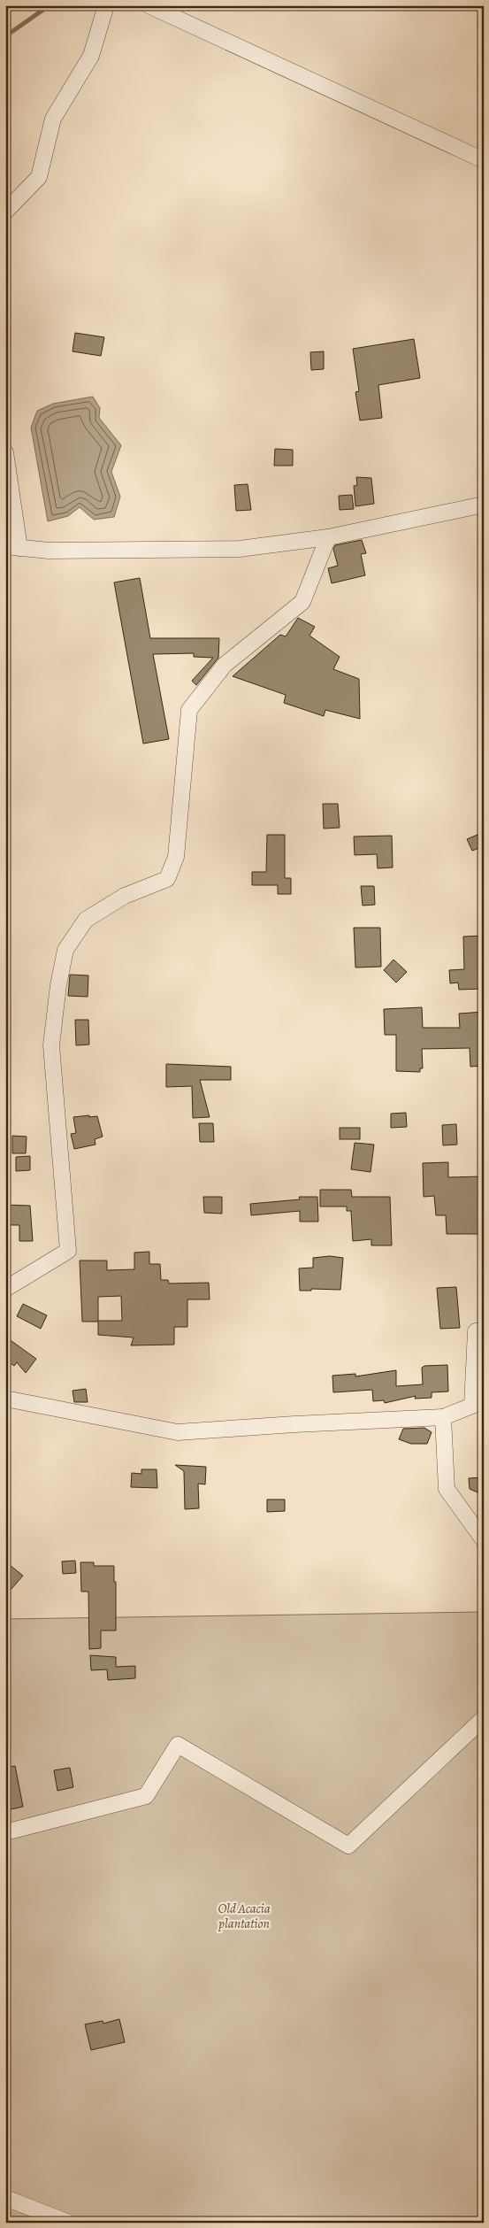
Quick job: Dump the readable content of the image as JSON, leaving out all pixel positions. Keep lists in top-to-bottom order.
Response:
{
  "parks": ["Old Acacia plantation"]
}
